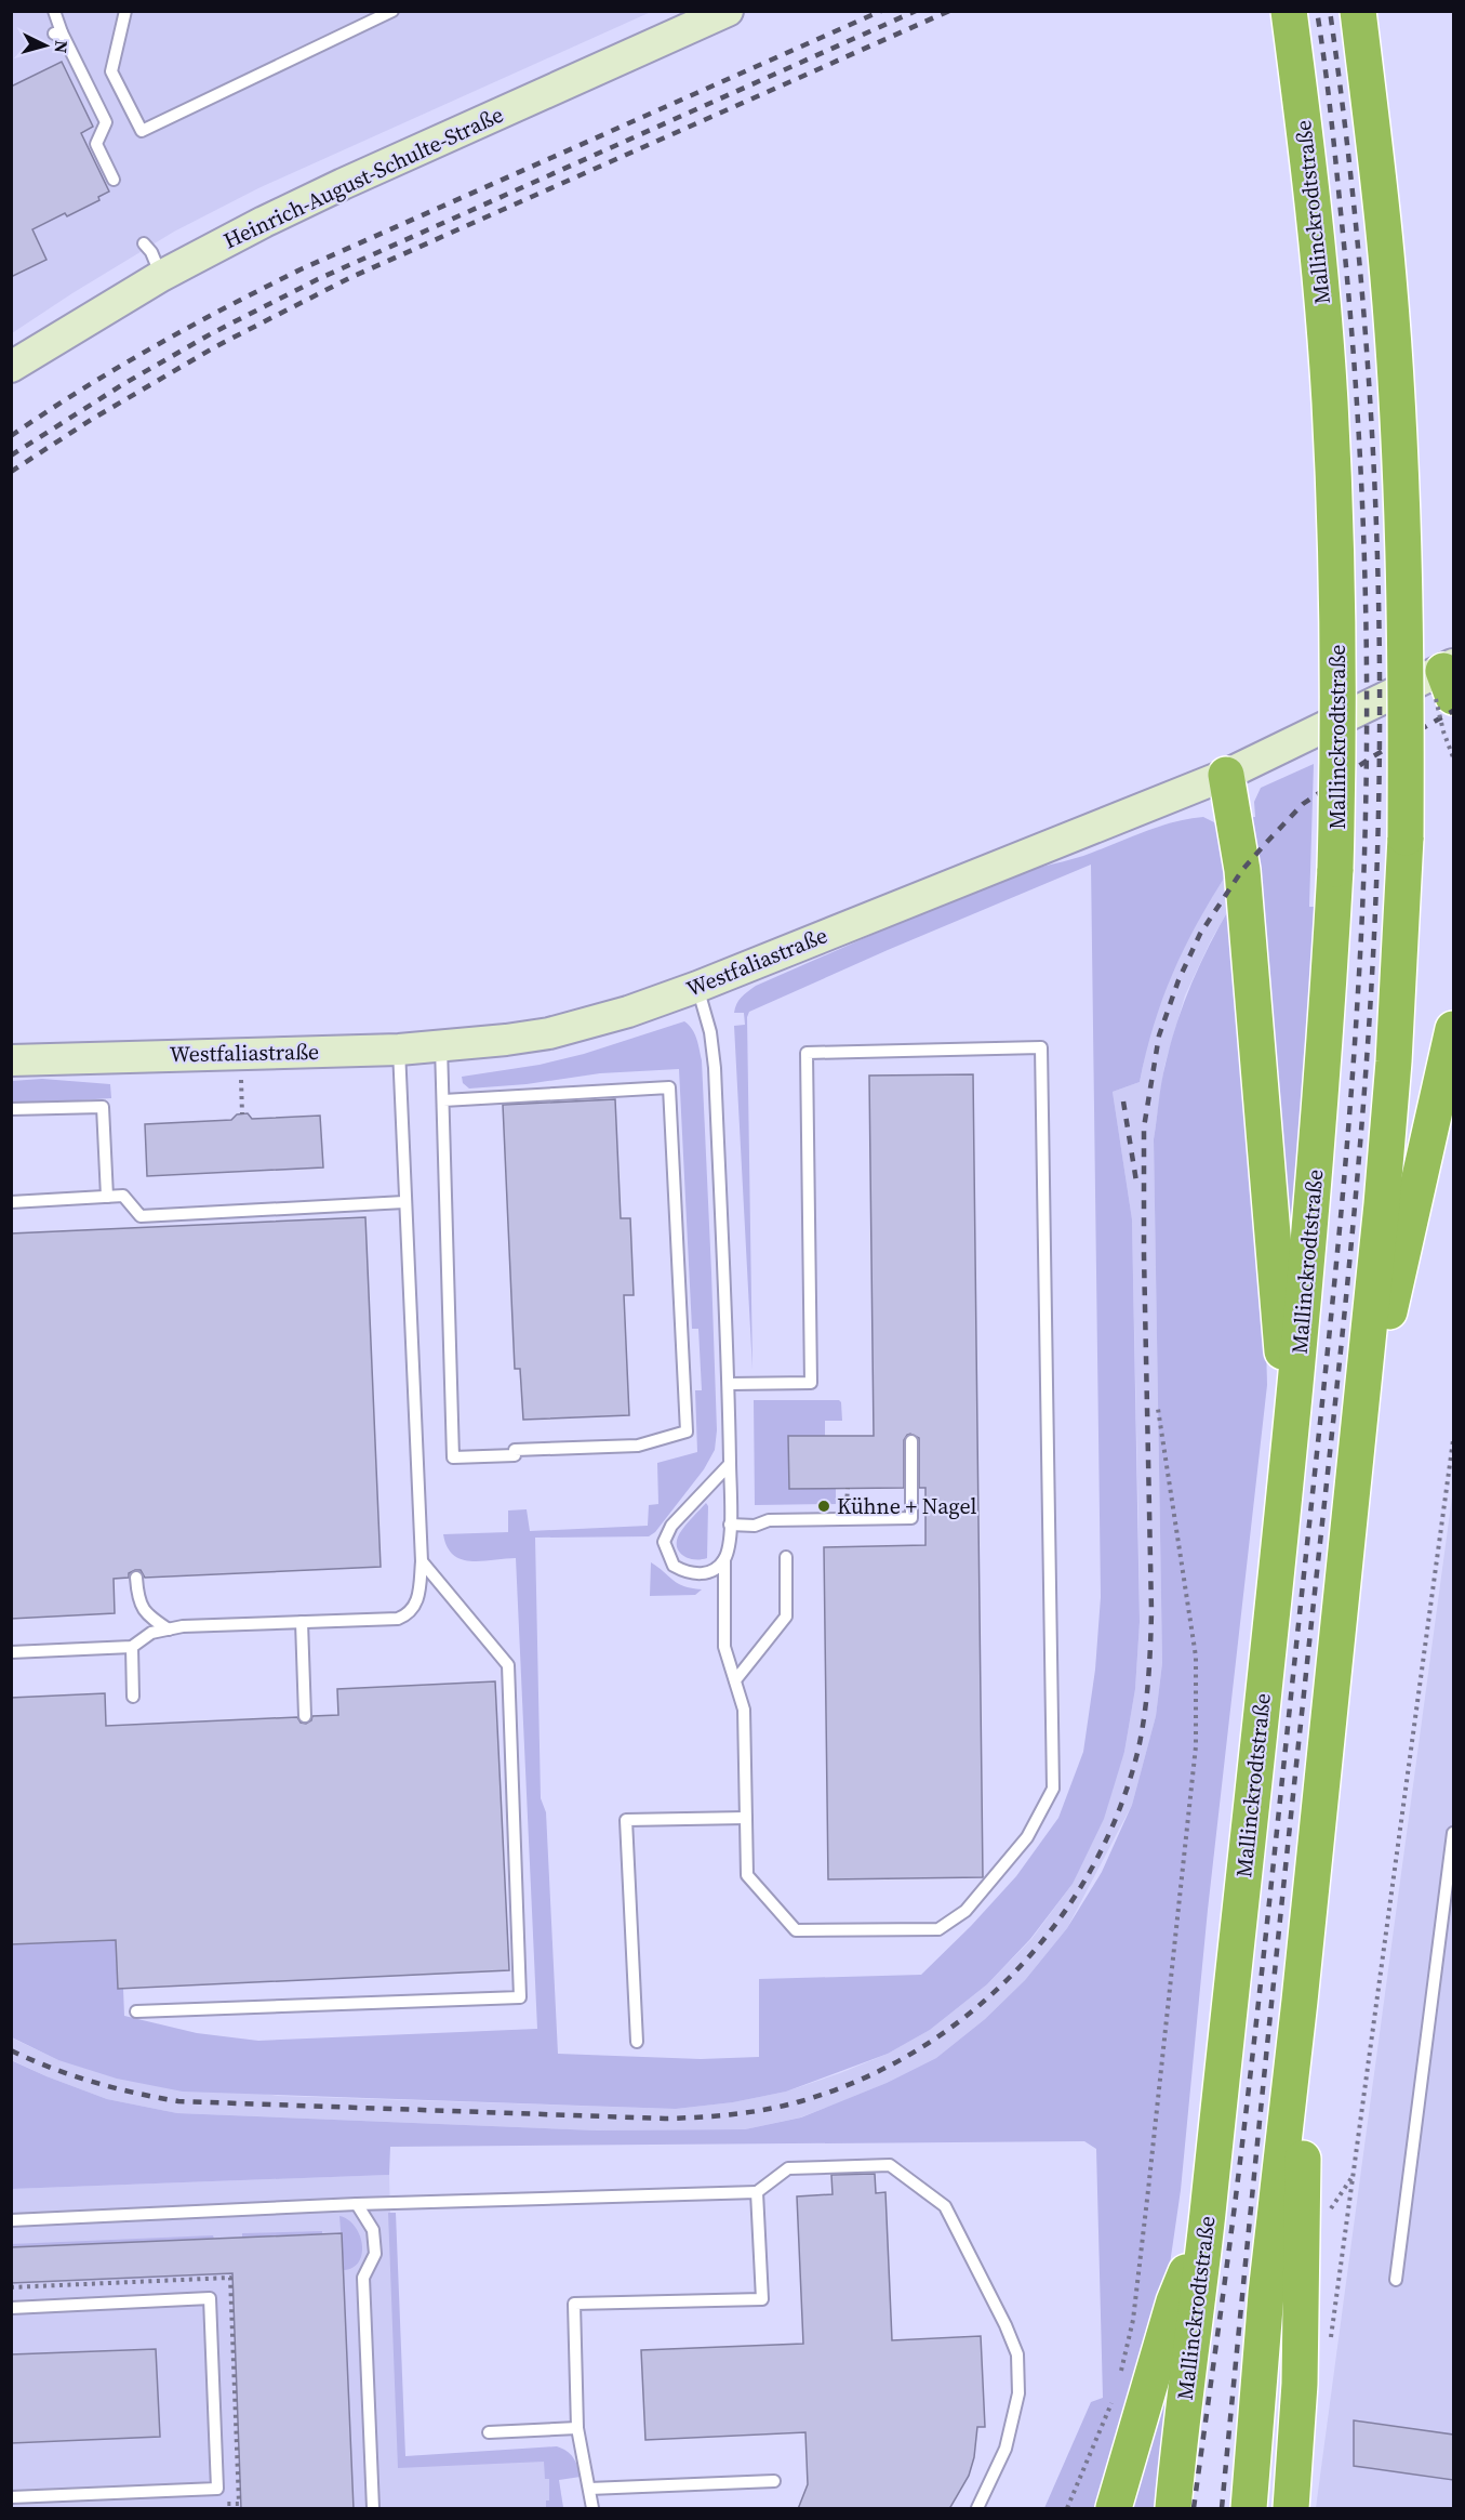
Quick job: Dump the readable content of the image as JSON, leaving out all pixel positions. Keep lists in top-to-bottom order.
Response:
{
  "streets": {
    "highway": ["Mallinckrodtstraße"],
    "street": ["Heinrich-August-Schulte-Straße", "Westfaliastraße"]
  },
  "places": ["Kühne + Nagel"],
  "north": "right"
}
